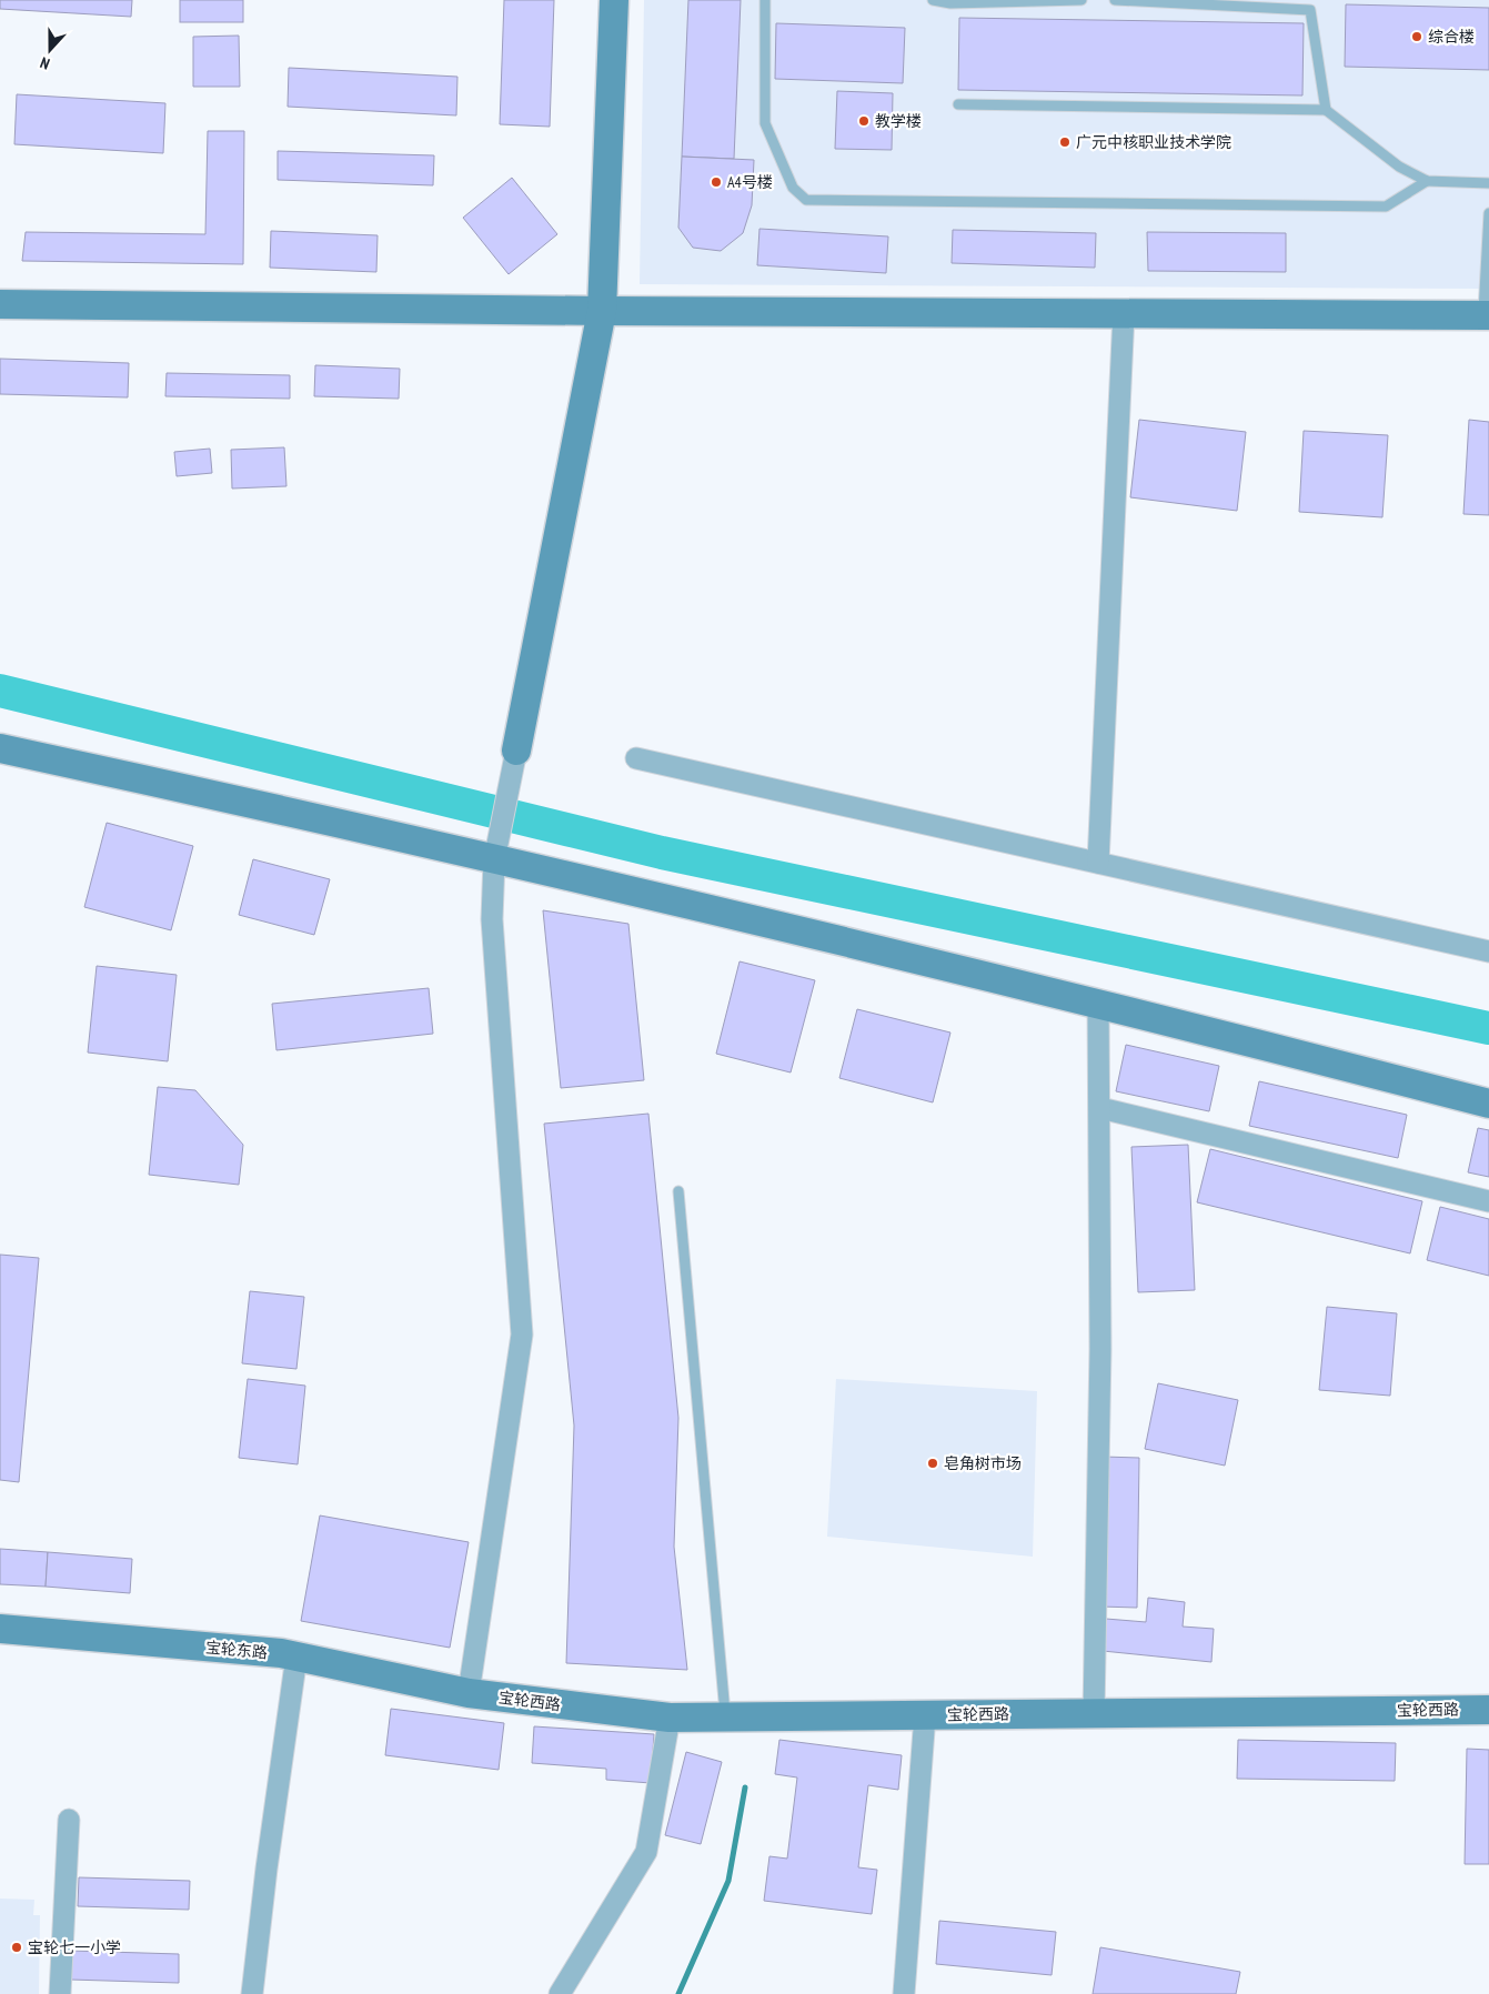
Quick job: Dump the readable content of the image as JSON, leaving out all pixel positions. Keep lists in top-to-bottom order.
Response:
{
  "streets": {
    "street": ["宝轮东路", "宝轮西路"]
  },
  "crossings": [
    ["宝轮东路", "宝轮西路"]
  ],
  "places": [
    "综合楼",
    "教学楼",
    "广元中核职业技术学院",
    "A4号楼",
    "皂角树市场",
    "宝轮七一小学"
  ],
  "north": "bottom"
}
